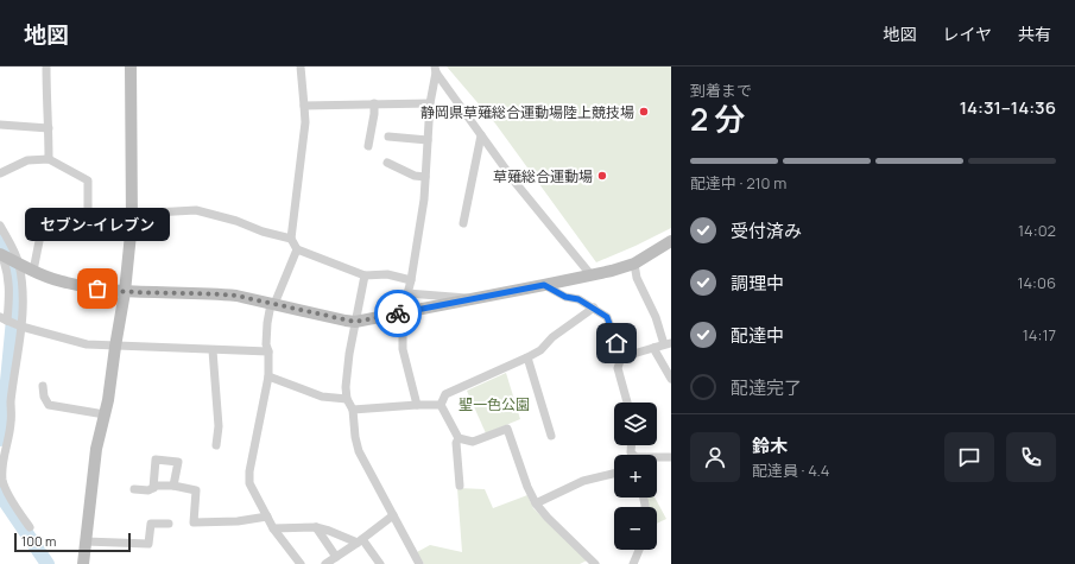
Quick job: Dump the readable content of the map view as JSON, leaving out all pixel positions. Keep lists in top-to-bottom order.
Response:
{
  "parks": ["聖一色公園"],
  "places": ["静岡県草薙総合運動場陸上競技場", "草薙総合運動場", "セブン-イレブン"],
  "scale_bar": "100 m",
  "page": {
    "header": "地図",
    "nav": ["地図", "レイヤ", "共有"],
    "heading": ["2 分", "到着まで", "14:31–14:36"],
    "panel": ["鈴木", "配達員 · 4.4"],
    "bar": "配達中 · 210 m",
    "list": [
      ["受付済み", "14:02"],
      ["調理中", "14:06"],
      ["配達中", "14:17"],
      "配達完了"
    ],
    "bubble": "セブン-イレブン",
    "map_buttons": ["+", "−"],
    "scale": "100 m"
  }
}
